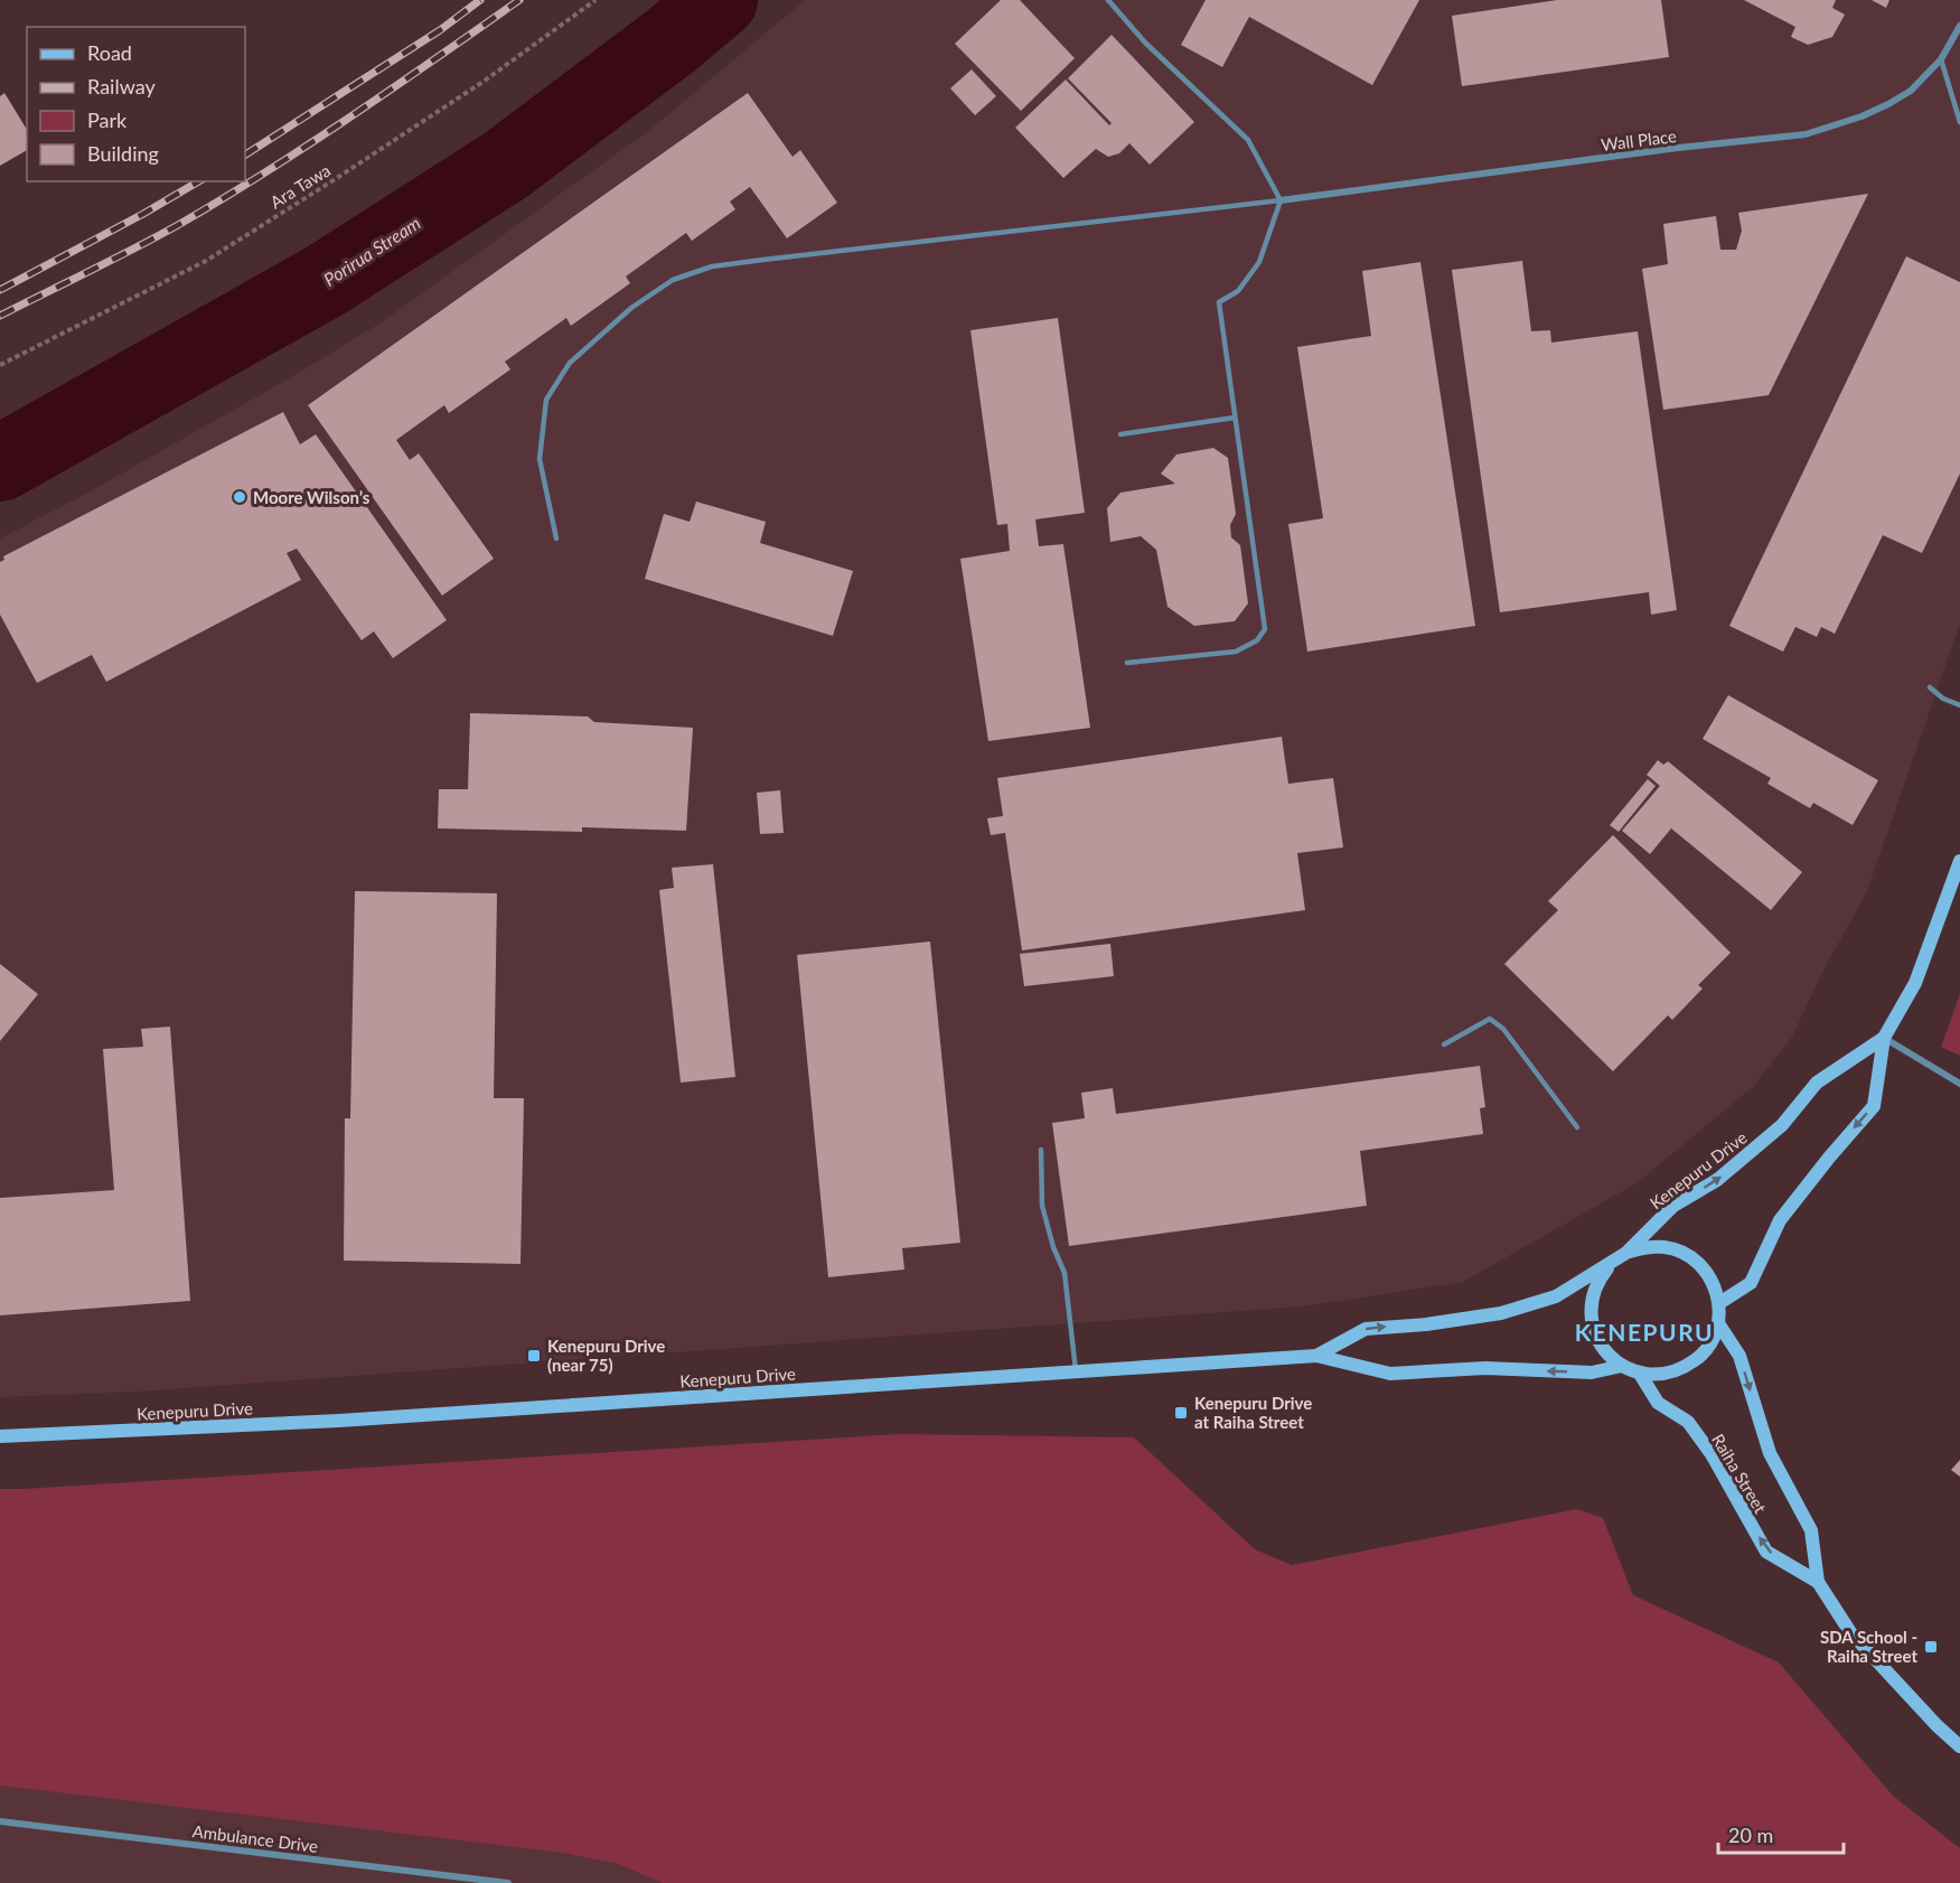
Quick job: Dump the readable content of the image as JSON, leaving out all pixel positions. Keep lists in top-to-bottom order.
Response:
{
  "streets": {
    "main road": ["Kenepuru Drive", "Raiha Street"],
    "street": ["Wall Place", "Ambulance Drive"],
    "path": ["Ara Tawa"]
  },
  "crossings": [
    ["Kenepuru Drive", "Raiha Street"]
  ],
  "districts": ["KENEPURU"],
  "water": ["Porirua Stream"],
  "places": {
    "other": ["Moore Wilson’s"],
    "transit": ["Kenepuru Drive (near 75)", "Kenepuru Drive at Raiha Street", "SDA School - Raiha Street"]
  },
  "legend": [
    "Road",
    "Railway",
    "Park",
    "Building"
  ],
  "scale_bar": "20 m"
}
